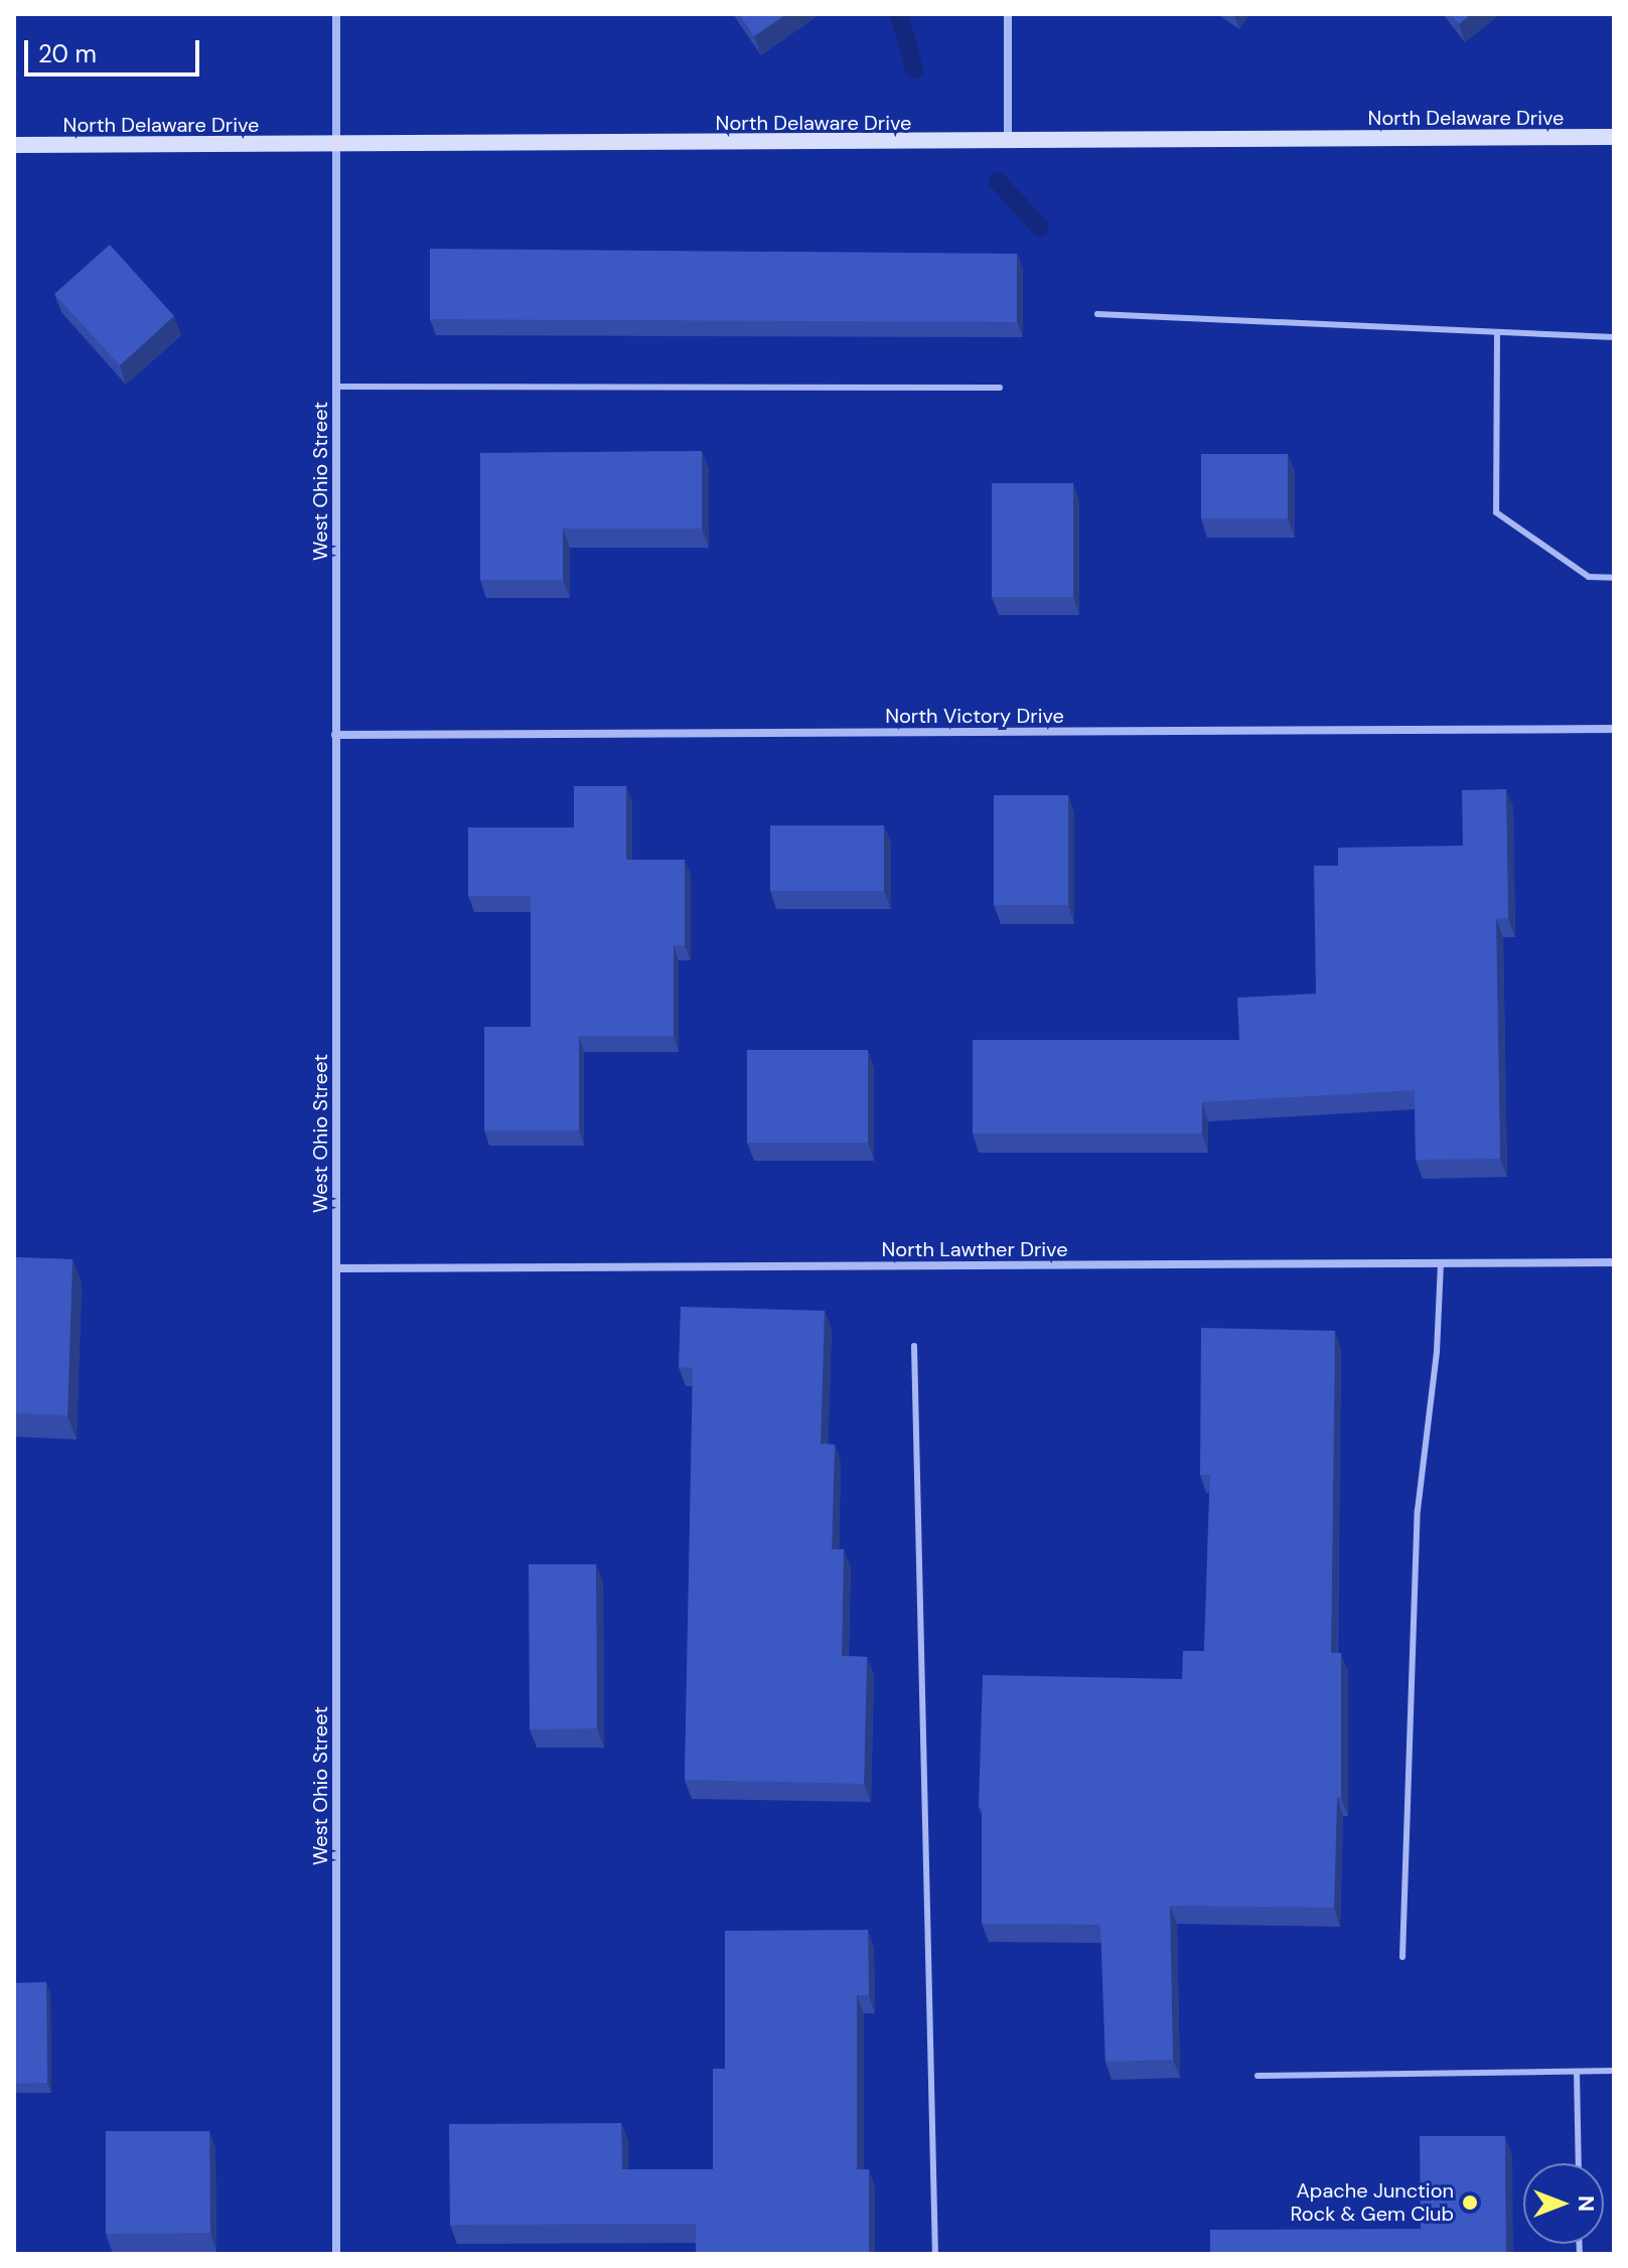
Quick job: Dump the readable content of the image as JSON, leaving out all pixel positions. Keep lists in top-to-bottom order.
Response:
{
  "streets": {
    "street": [
      "North Delaware Drive",
      "West Ohio Street",
      "North Victory Drive",
      "North Lawther Drive"
    ]
  },
  "crossings": [
    ["North Delaware Drive", "West Ohio Street"],
    ["West Ohio Street", "North Victory Drive"],
    ["West Ohio Street", "North Lawther Drive"]
  ],
  "places": ["Apache Junction Rock & Gem Club"],
  "scale_bar": "20 m",
  "north": "right"
}
